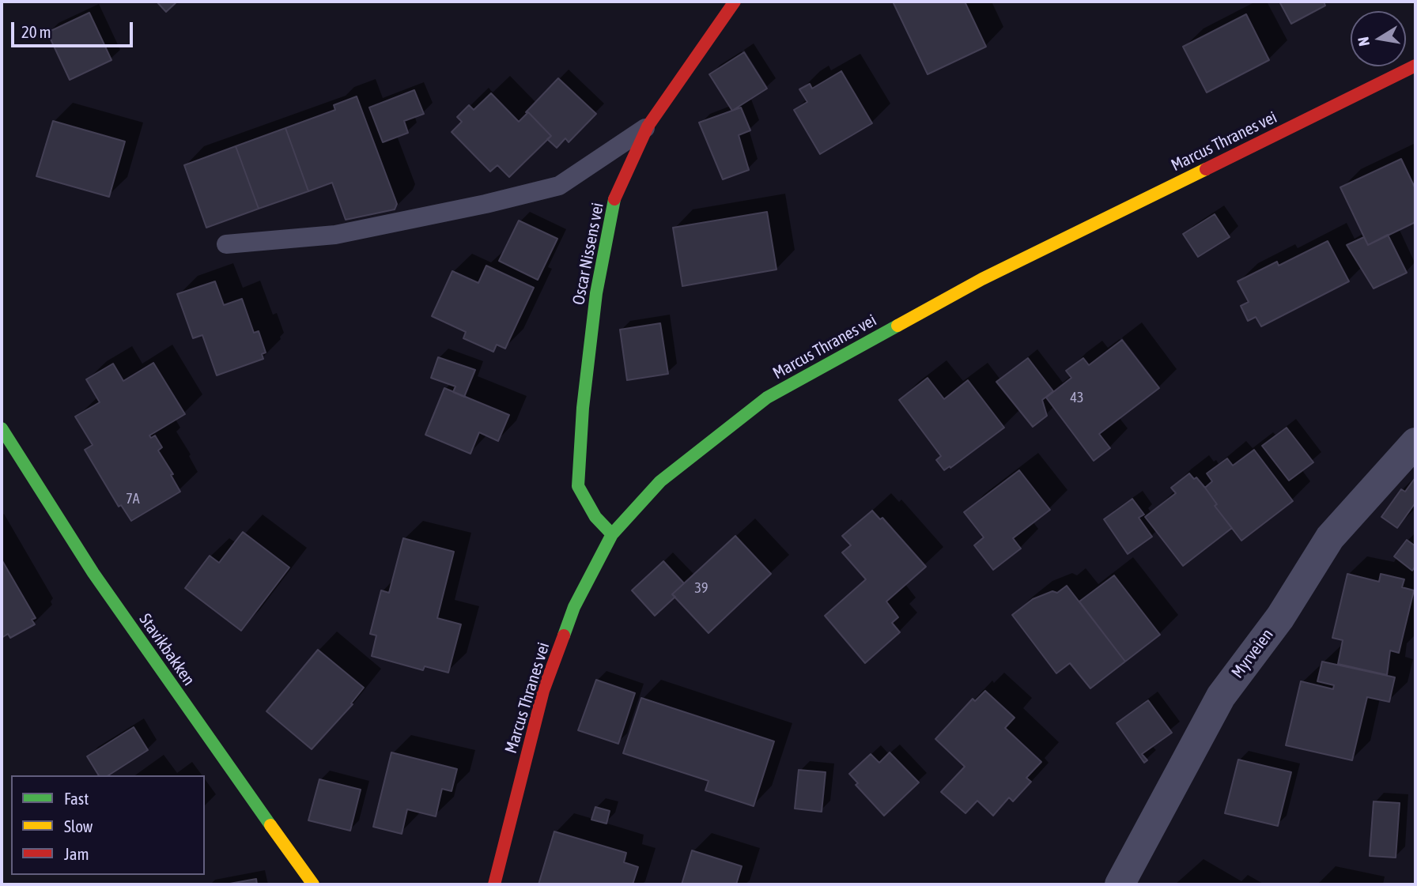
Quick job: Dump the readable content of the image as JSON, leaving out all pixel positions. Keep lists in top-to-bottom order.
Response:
{
  "streets": {
    "main road": ["Marcus Thranes vei", "Oscar Nissens vei", "Stavikbakken"],
    "street": ["Myrveien"]
  },
  "crossings": [
    ["Marcus Thranes vei", "Oscar Nissens vei"]
  ],
  "house_numbers": ["43", "7A", "39"],
  "legend": ["Fast", "Slow", "Jam"],
  "scale_bar": "20 m",
  "north": "left"
}
